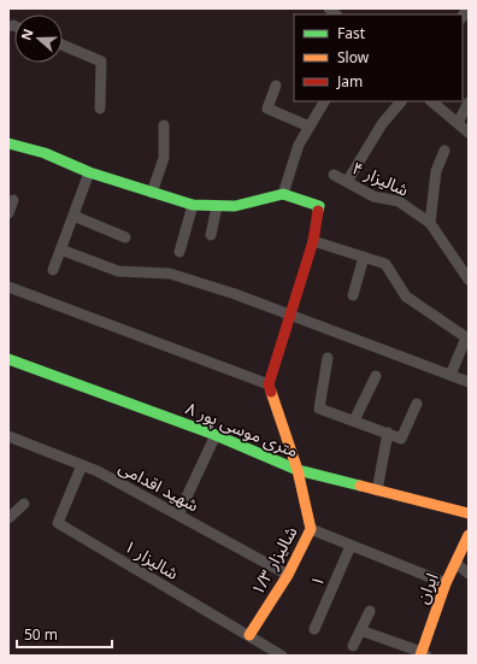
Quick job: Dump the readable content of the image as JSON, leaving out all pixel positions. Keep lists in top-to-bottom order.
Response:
{
  "streets": {
    "street": [
      "شالیزار ۴",
      "۸ متری موسی پور",
      "شهید اقدامی",
      "شاليزار ۱",
      "شالیزار ۱/۳",
      "۱",
      "ایران"
    ]
  },
  "crossings": [
    ["۸ متری موسی پور", "شالیزار ۱/۳"],
    ["شهید اقدامی", "شاليزار ۱"],
    ["شهید اقدامی", "شالیزار ۱/۳"],
    ["شاليزار ۱", "شالیزار ۱/۳"]
  ],
  "legend": ["Fast", "Slow", "Jam"],
  "scale_bar": "50 m",
  "north": "left"
}
